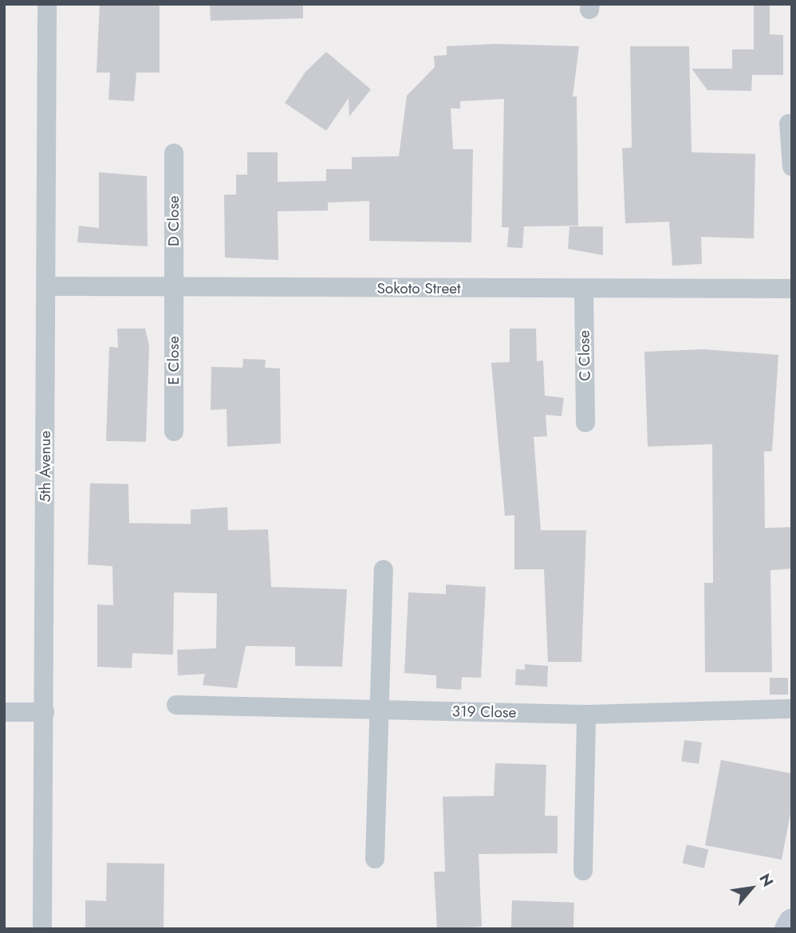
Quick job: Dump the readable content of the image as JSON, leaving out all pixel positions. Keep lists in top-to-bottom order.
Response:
{
  "streets": {
    "street": [
      "D Close",
      "Sokoto Street",
      "C Close",
      "E Close",
      "5th Avenue",
      "319 Close"
    ]
  },
  "crossings": [
    ["D Close", "Sokoto Street"],
    ["D Close", "E Close"],
    ["Sokoto Street", "C Close"],
    ["Sokoto Street", "E Close"],
    ["Sokoto Street", "5th Avenue"]
  ],
  "north": "top right"
}
